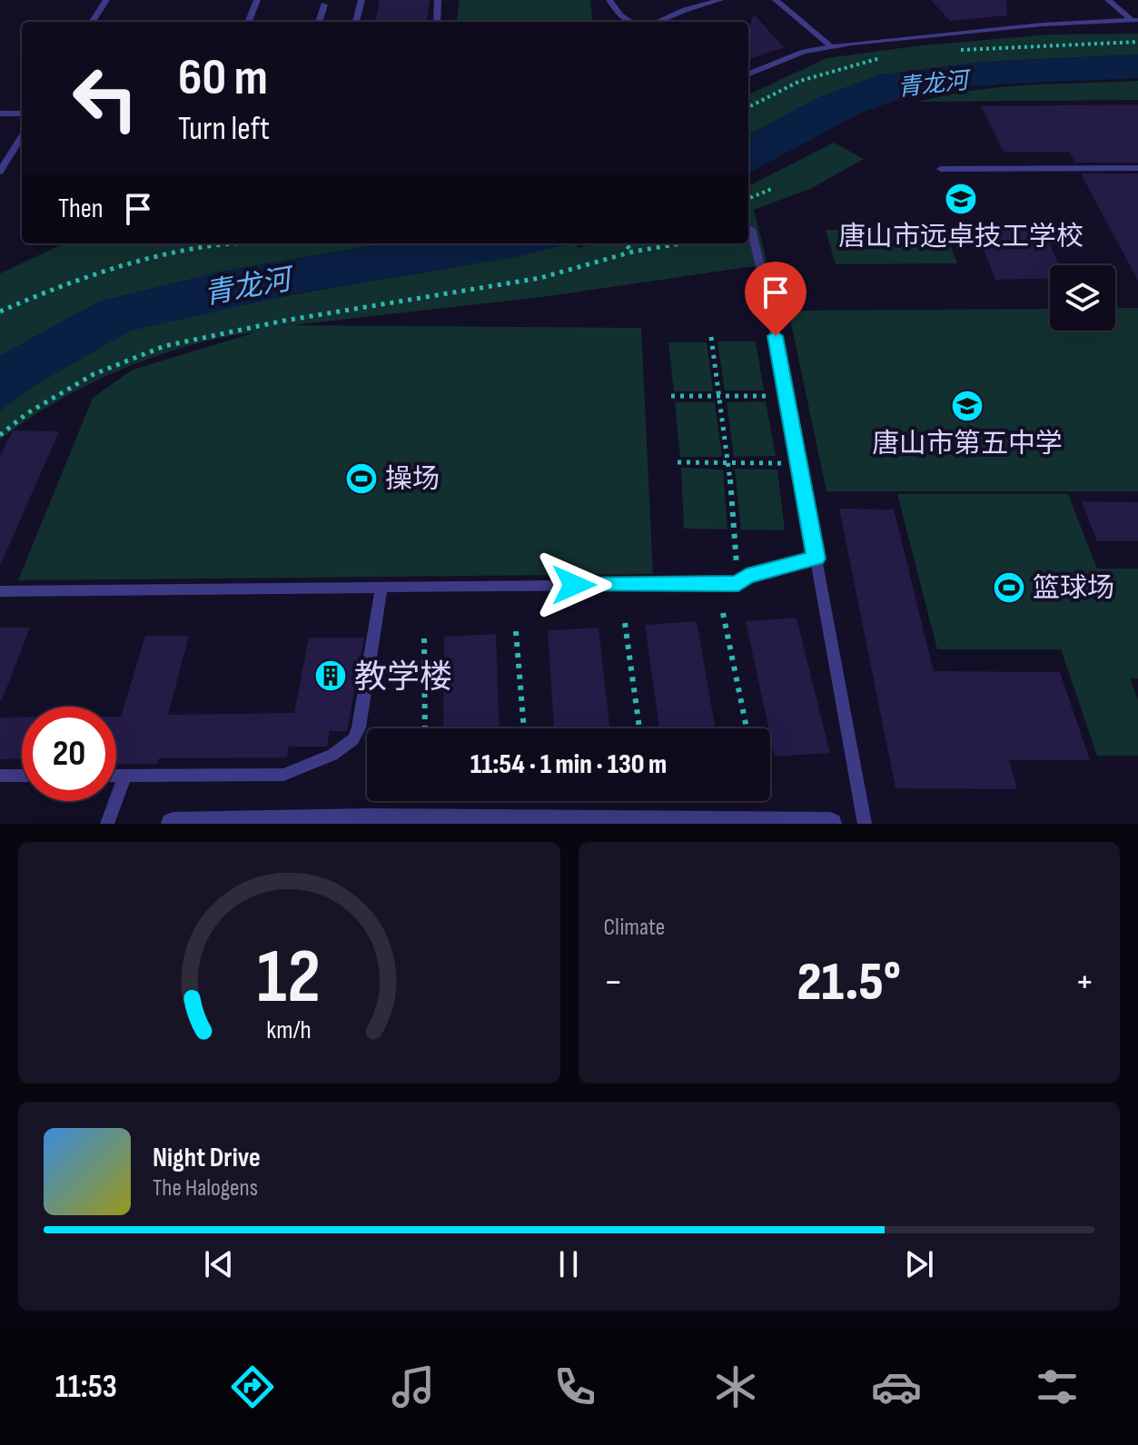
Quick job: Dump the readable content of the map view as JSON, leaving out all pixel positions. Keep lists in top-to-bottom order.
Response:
{
  "water": ["青龙河"],
  "places": {
    "school or university": ["唐山市远卓技工学校", "唐山市第五中学"],
    "sports": ["操场", "篮球场"],
    "building": ["教学楼"]
  },
  "page": {
    "turn": ["60 m", "Turn left"],
    "then": "Then",
    "limit": "20",
    "trip": "11:54 · 1 min · 130 m",
    "tile": "Climate",
    "heat": ["−", "21.5°", "+"],
    "song": ["Night Drive", "The Halogens"],
    "tabs": "11:53",
    "gauge": ["12", "km/h"]
  }
}
